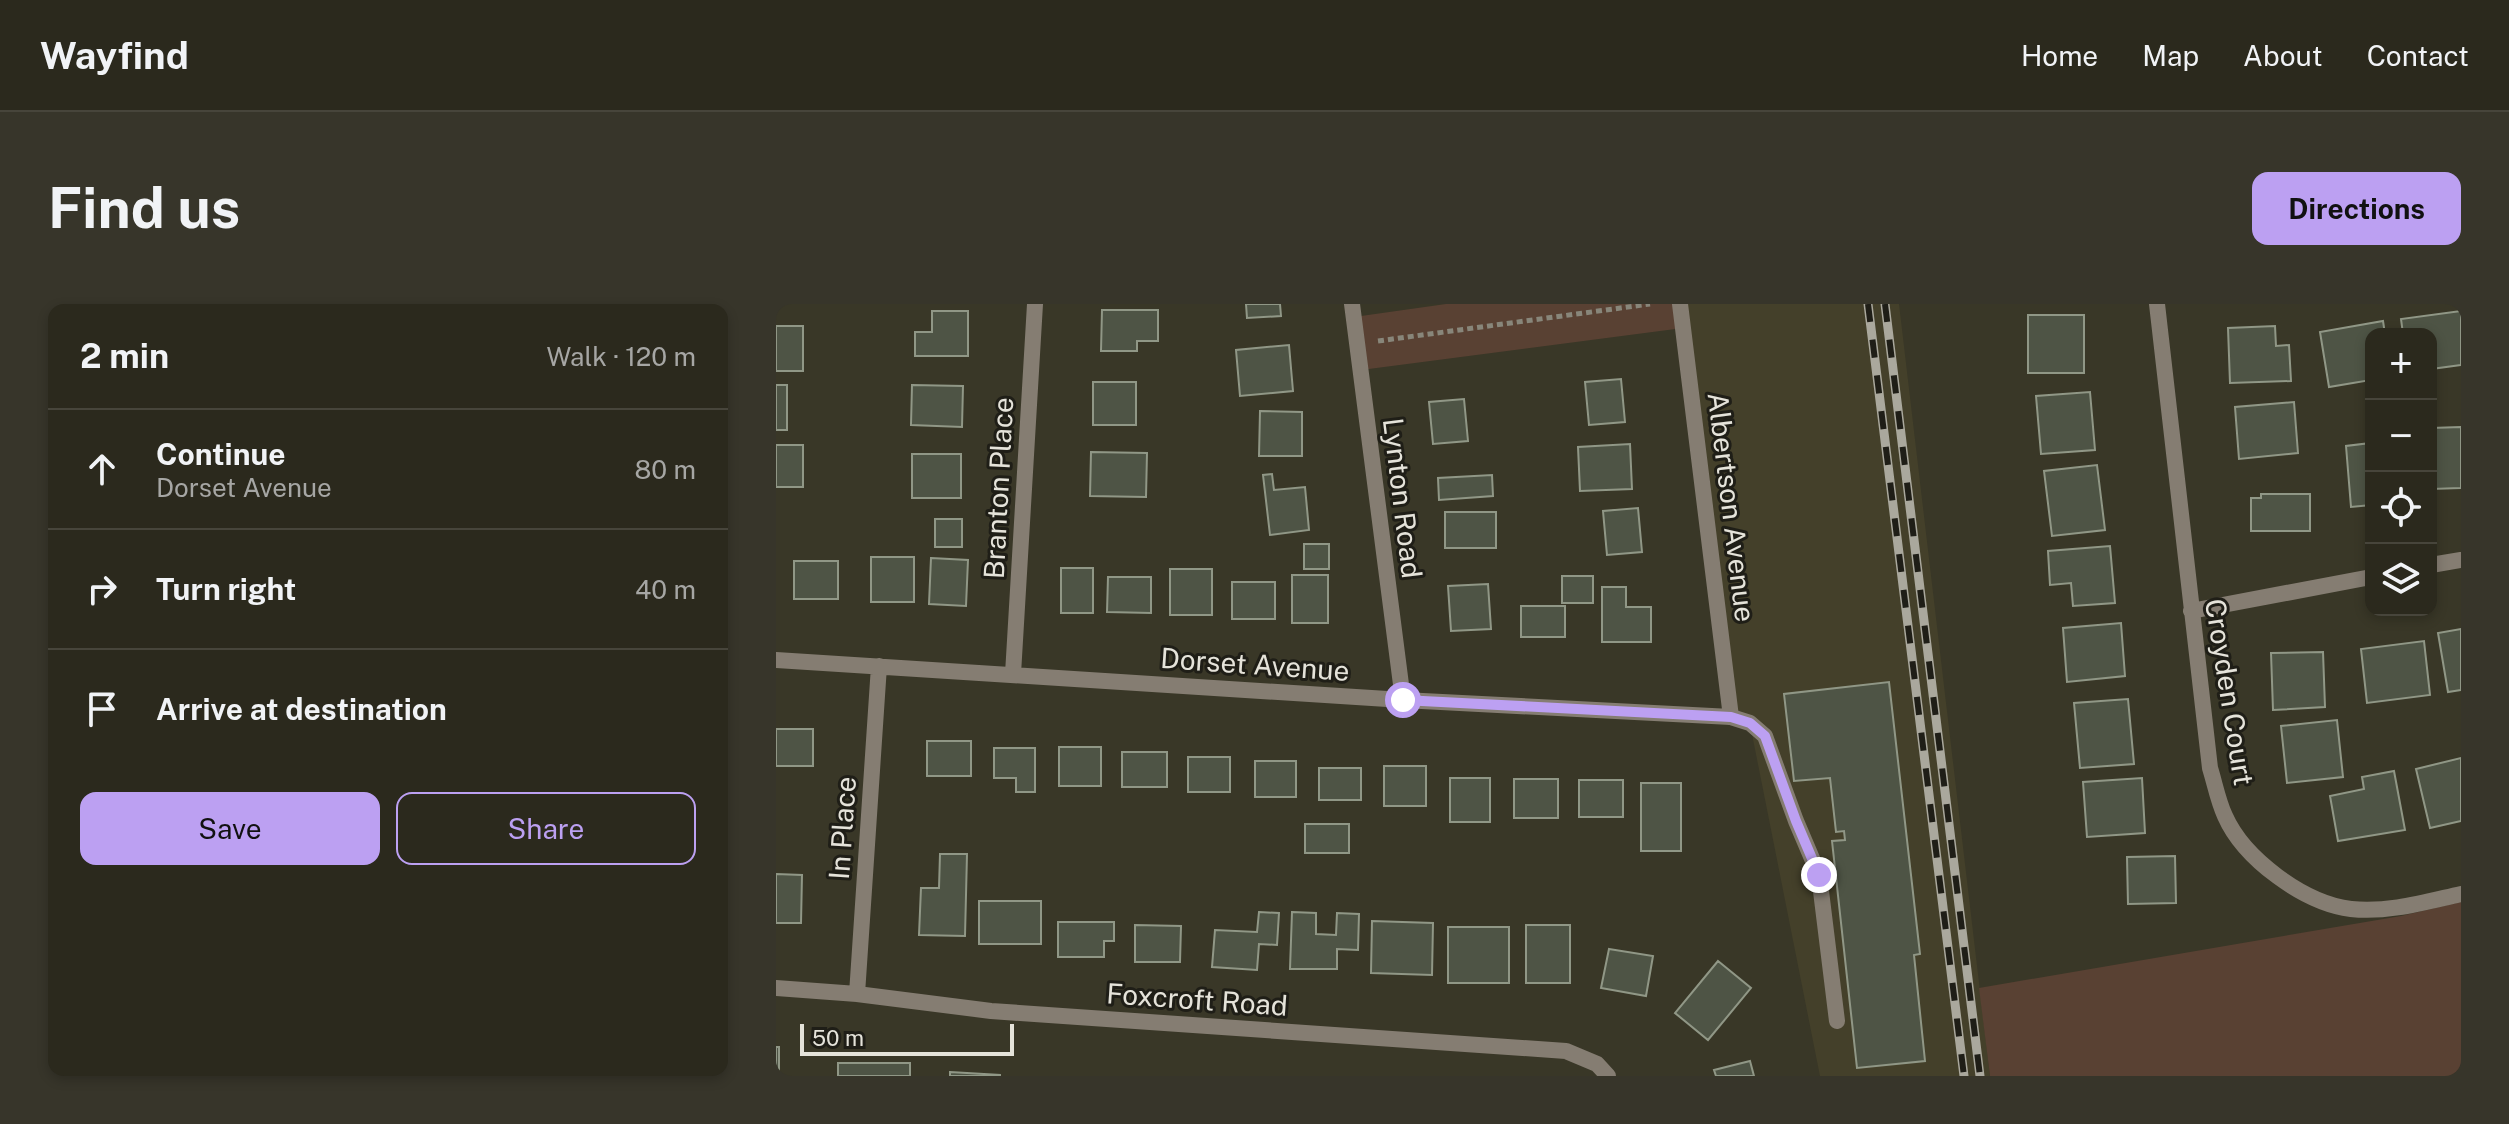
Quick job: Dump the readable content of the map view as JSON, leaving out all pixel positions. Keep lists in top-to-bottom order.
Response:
{
  "streets": {
    "street": [
      "Branton Place",
      "Lynton Road",
      "Albertson Avenue",
      "Dorset Avenue",
      "Croyden Court",
      "In Place",
      "Foxcroft Road"
    ]
  },
  "crossings": [
    ["Branton Place", "Dorset Avenue"],
    ["Lynton Road", "Dorset Avenue"],
    ["Albertson Avenue", "Dorset Avenue"],
    ["Dorset Avenue", "In Place"],
    ["In Place", "Foxcroft Road"]
  ],
  "scale_bar": "50 m",
  "page": {
    "header": "Wayfind",
    "nav": [
      "Home",
      "Map",
      "About",
      "Contact"
    ],
    "buttons": [
      "Directions",
      ["Save", "Share"]
    ],
    "title": "Find us",
    "heading": ["2 min", "Walk · 120 m"],
    "map_buttons": ["+", "−"],
    "list": [
      ["Continue", "Dorset Avenue", "80 m"],
      ["Turn right", "40 m"],
      "Arrive at destination"
    ],
    "scale": "50 m"
  }
}
